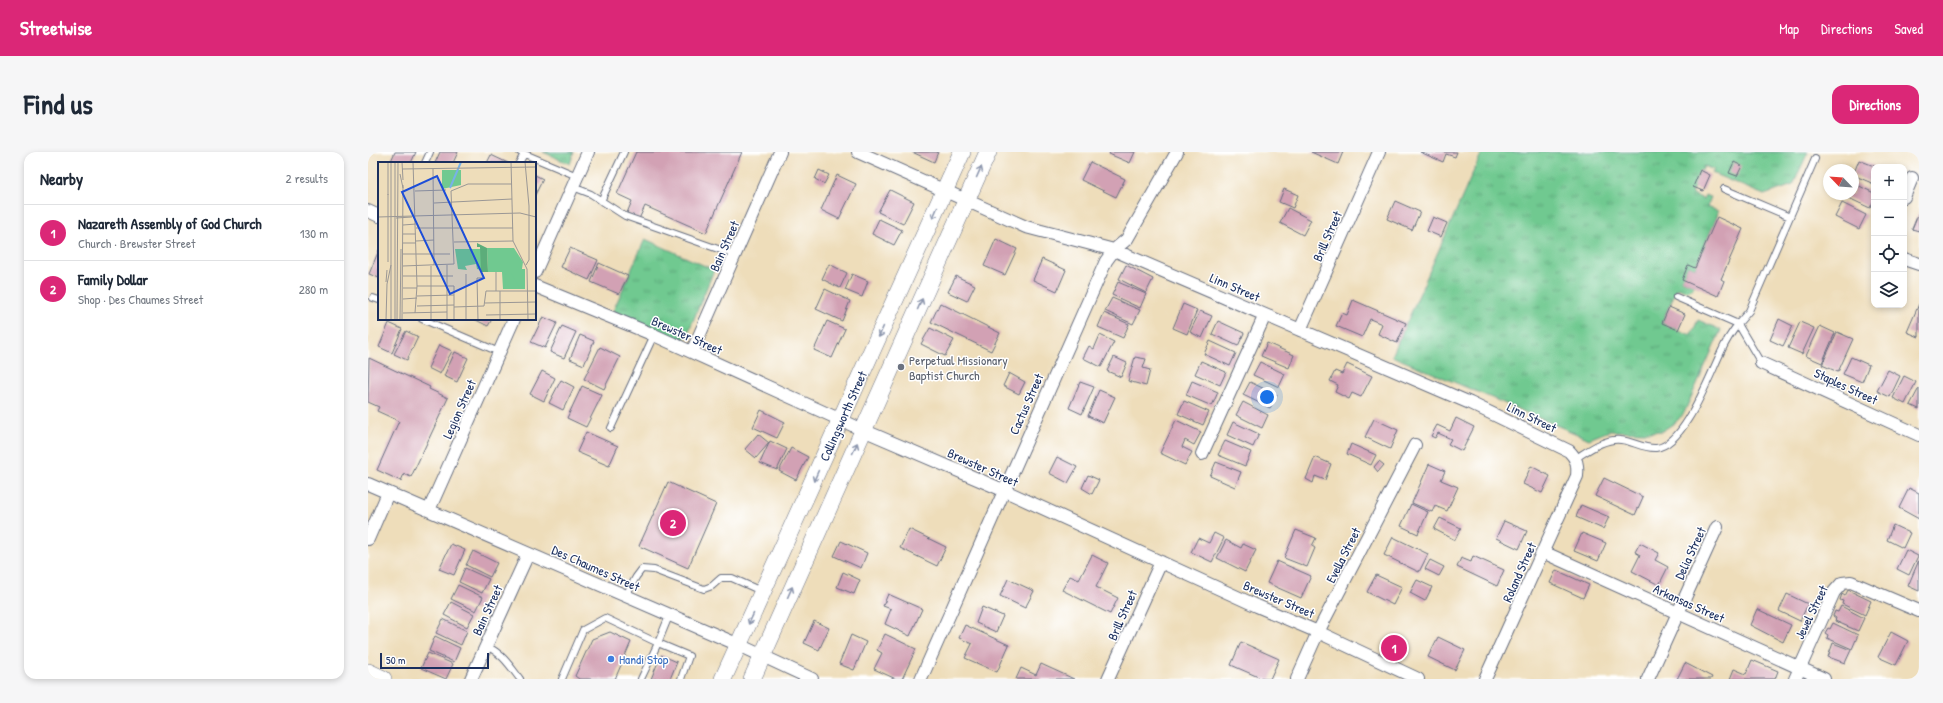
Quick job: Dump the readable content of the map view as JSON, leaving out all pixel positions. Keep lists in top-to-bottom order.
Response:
{
  "streets": {
    "main road": ["Collingsworth Street"],
    "street": [
      "Brill Street",
      "Bain Street",
      "Linn Street",
      "Brewster Street",
      "Staples Street",
      "Cactus Street",
      "Legion Street",
      "Delia Street",
      "Evella Street",
      "Des Chaumes Street",
      "Roland Street",
      "Arkansas Street",
      "Jewel Street"
    ]
  },
  "crossings": [
    ["Brill Street", "Linn Street"],
    ["Brill Street", "Brewster Street"],
    ["Bain Street", "Brewster Street"],
    ["Bain Street", "Des Chaumes Street"],
    ["Linn Street", "Cactus Street"],
    ["Linn Street", "Collingsworth Street"],
    ["Linn Street", "Roland Street"],
    ["Brewster Street", "Cactus Street"],
    ["Brewster Street", "Collingsworth Street"],
    ["Brewster Street", "Evella Street"],
    ["Legion Street", "Des Chaumes Street"],
    ["Collingsworth Street", "Des Chaumes Street"],
    ["Delia Street", "Arkansas Street"],
    ["Roland Street", "Arkansas Street"],
    ["Arkansas Street", "Jewel Street"]
  ],
  "places": ["Perpetual Missionary Baptist Church", "Handi Stop"],
  "scale_bar": "50 m",
  "north": "top left",
  "page": {
    "header": "Streetwise",
    "nav": ["Map", "Directions", "Saved"],
    "title": "Find us",
    "buttons": "Directions",
    "heading": ["Nearby", "2 results"],
    "map_buttons": ["+", "−"],
    "list": [
      {
        "mark": "1",
        "name": "Nazareth Assembly of God Church",
        "note": "Church · Brewster Street",
        "value": "130 m"
      },
      {
        "mark": "2",
        "name": "Family Dollar",
        "note": "Shop · Des Chaumes Street",
        "value": "280 m"
      }
    ],
    "pins": ["2", "1"],
    "scale": "50 m"
  }
}
